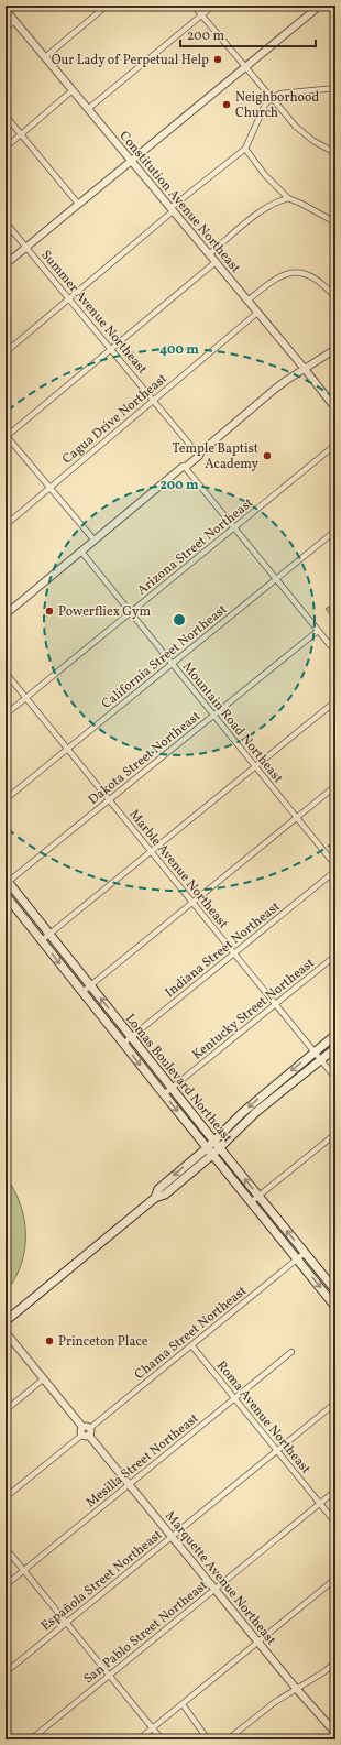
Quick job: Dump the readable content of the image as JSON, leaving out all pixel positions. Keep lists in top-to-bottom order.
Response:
{
  "streets": {
    "main road": ["Lomas Boulevard Northeast"],
    "street": [
      "Constitution Avenue Northeast",
      "Summer Avenue Northeast",
      "Cagua Drive Northeast",
      "Arizona Street Northeast",
      "California Street Northeast",
      "Mountain Road Northeast",
      "Dakota Street Northeast",
      "Marble Avenue Northeast",
      "Indiana Street Northeast",
      "Kentucky Street Northeast",
      "Chama Street Northeast",
      "Roma Avenue Northeast",
      "Mesilla Street Northeast",
      "Marquette Avenue Northeast",
      "Española Street Northeast",
      "San Pablo Street Northeast"
    ]
  },
  "crossings": [
    ["Constitution Avenue Northeast", "Cagua Drive Northeast"],
    ["Summer Avenue Northeast", "Cagua Drive Northeast"],
    ["Arizona Street Northeast", "Mountain Road Northeast"],
    ["Arizona Street Northeast", "Marble Avenue Northeast"],
    ["California Street Northeast", "Mountain Road Northeast"],
    ["California Street Northeast", "Marble Avenue Northeast"],
    ["Mountain Road Northeast", "Dakota Street Northeast"],
    ["Dakota Street Northeast", "Marble Avenue Northeast"],
    ["Dakota Street Northeast", "Lomas Boulevard Northeast"],
    ["Marble Avenue Northeast", "Indiana Street Northeast"],
    ["Marble Avenue Northeast", "Kentucky Street Northeast"],
    ["Indiana Street Northeast", "Lomas Boulevard Northeast"],
    ["Kentucky Street Northeast", "Lomas Boulevard Northeast"],
    ["Lomas Boulevard Northeast", "Chama Street Northeast"],
    ["Chama Street Northeast", "Roma Avenue Northeast"],
    ["Chama Street Northeast", "Marquette Avenue Northeast"],
    ["Roma Avenue Northeast", "Mesilla Street Northeast"],
    ["Roma Avenue Northeast", "Española Street Northeast"],
    ["Roma Avenue Northeast", "San Pablo Street Northeast"],
    ["Mesilla Street Northeast", "Marquette Avenue Northeast"],
    ["Marquette Avenue Northeast", "Española Street Northeast"],
    ["Marquette Avenue Northeast", "San Pablo Street Northeast"]
  ],
  "places": [
    "Our Lady of Perpetual Help",
    "Neighborhood Church",
    "Temple Baptist Academy",
    "Powerfliex Gym",
    "Princeton Place"
  ],
  "scale_bar": "200 m",
  "rings": ["400 m", "200 m"]
}
